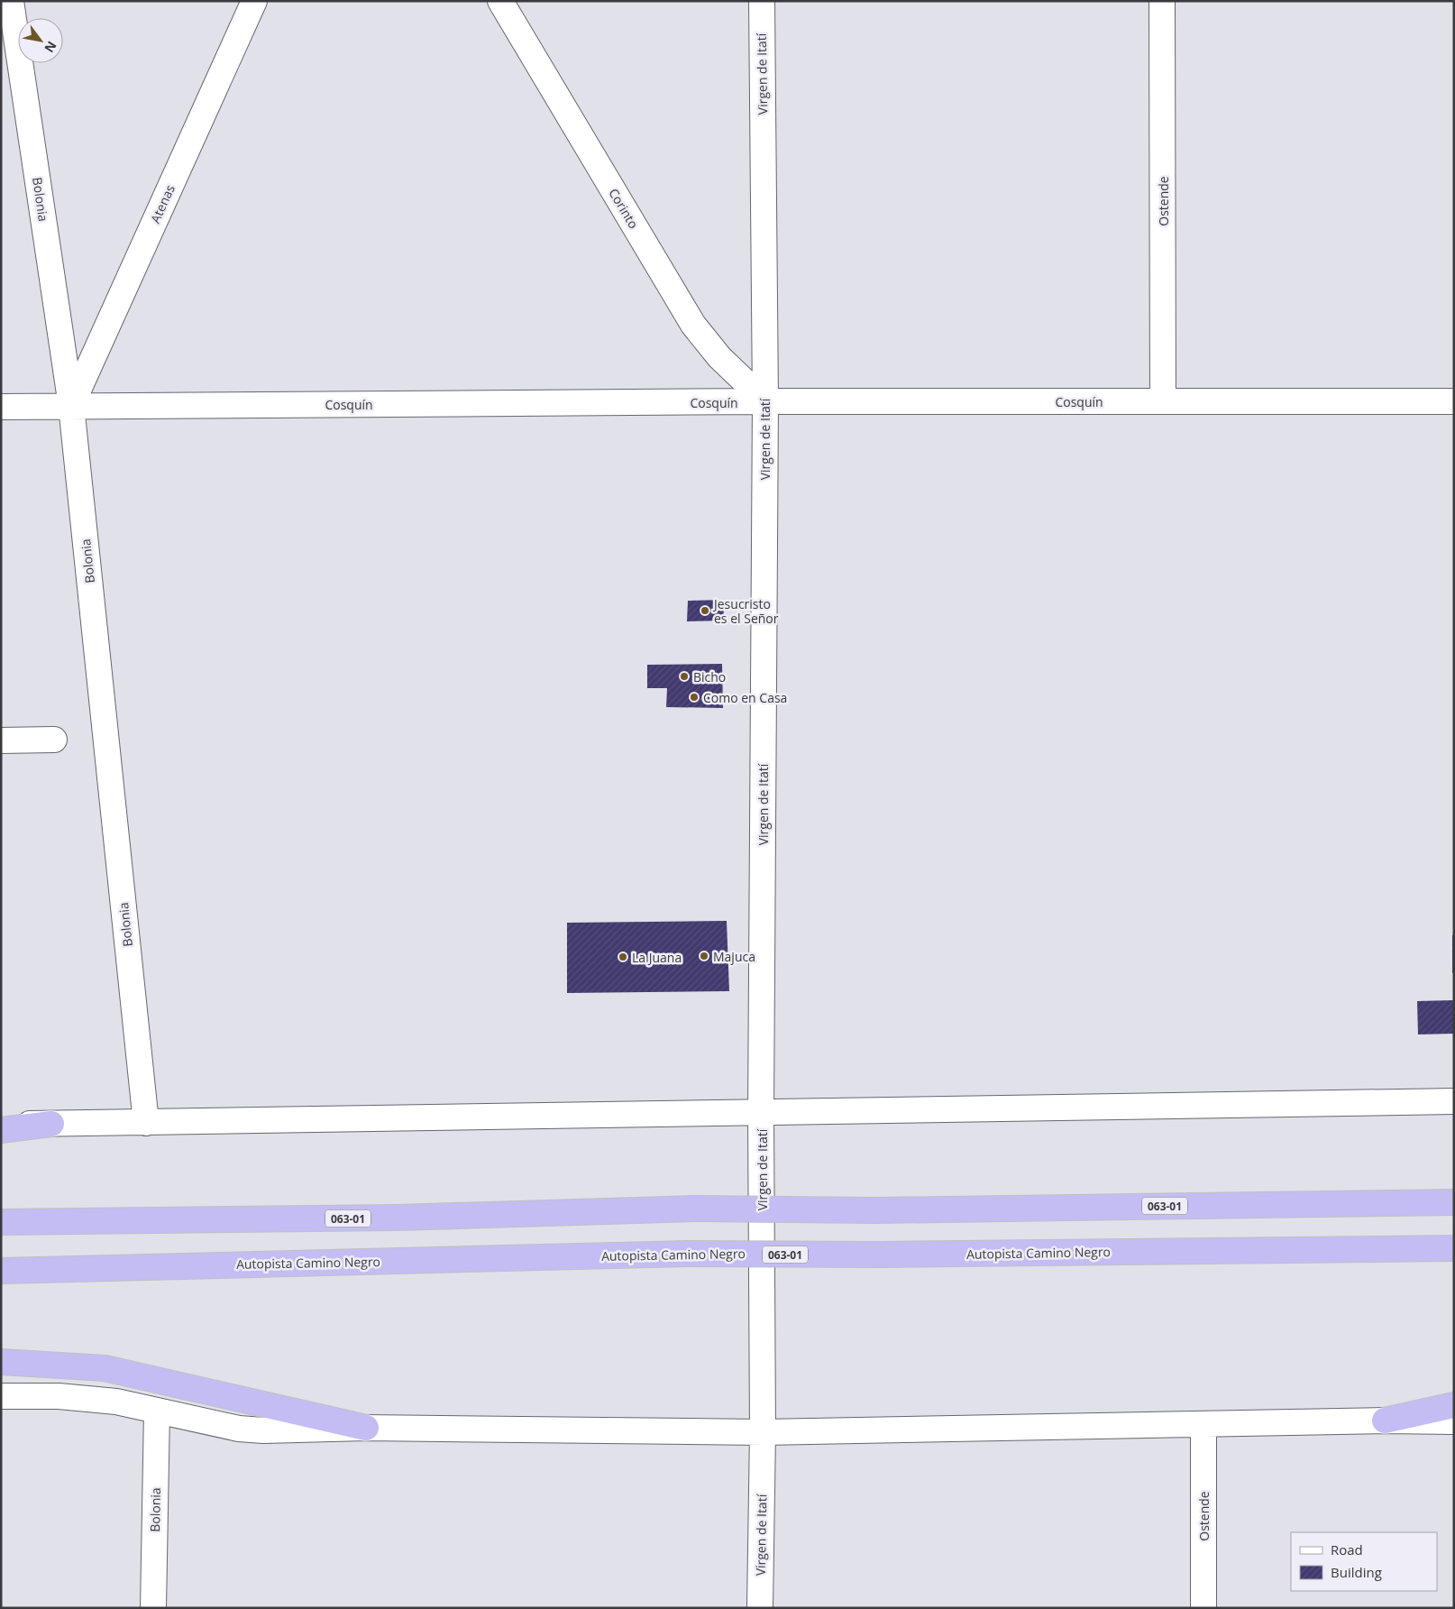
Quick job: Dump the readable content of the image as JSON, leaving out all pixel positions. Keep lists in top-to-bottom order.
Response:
{
  "streets": {
    "highway": ["063-01", "Autopista Camino Negro"],
    "street": [
      "Virgen de Itatí",
      "Bolonia",
      "Ostende",
      "Atenas",
      "Corinto",
      "Cosquín"
    ]
  },
  "crossings": [
    ["Virgen de Itatí", "Corinto"],
    ["Virgen de Itatí", "Cosquín"],
    ["Bolonia", "Atenas"],
    ["Bolonia", "Cosquín"],
    ["Ostende", "Cosquín"],
    ["Atenas", "Cosquín"],
    ["Corinto", "Cosquín"]
  ],
  "places": [
    "Jesucristo es el Señor",
    "Bicho",
    "Como en Casa",
    "Majuca",
    "La Juana"
  ],
  "legend": ["Road", "Building"],
  "north": "bottom right"
}
